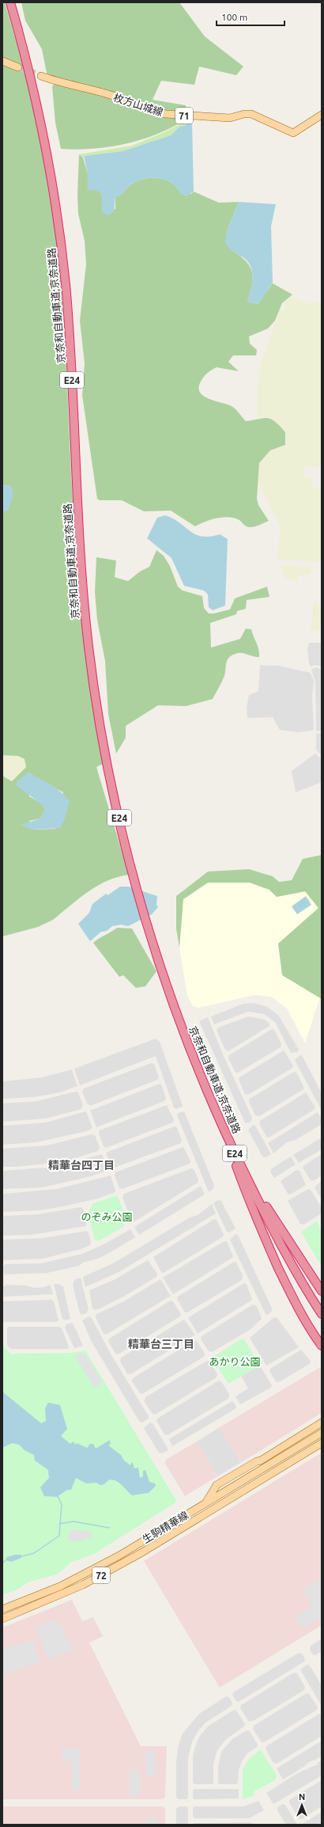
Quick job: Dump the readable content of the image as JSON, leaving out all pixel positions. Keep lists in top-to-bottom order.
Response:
{
  "streets": {
    "highway": ["京奈和自動車道;京奈道路", "E24"],
    "main road": [
      "枚方山城線",
      "71",
      "生駒精華線",
      "72"
    ]
  },
  "districts": ["精華台四丁目", "精華台三丁目"],
  "parks": ["のぞみ公園", "あかり公園"],
  "scale_bar": "100 m",
  "north": "top"
}
